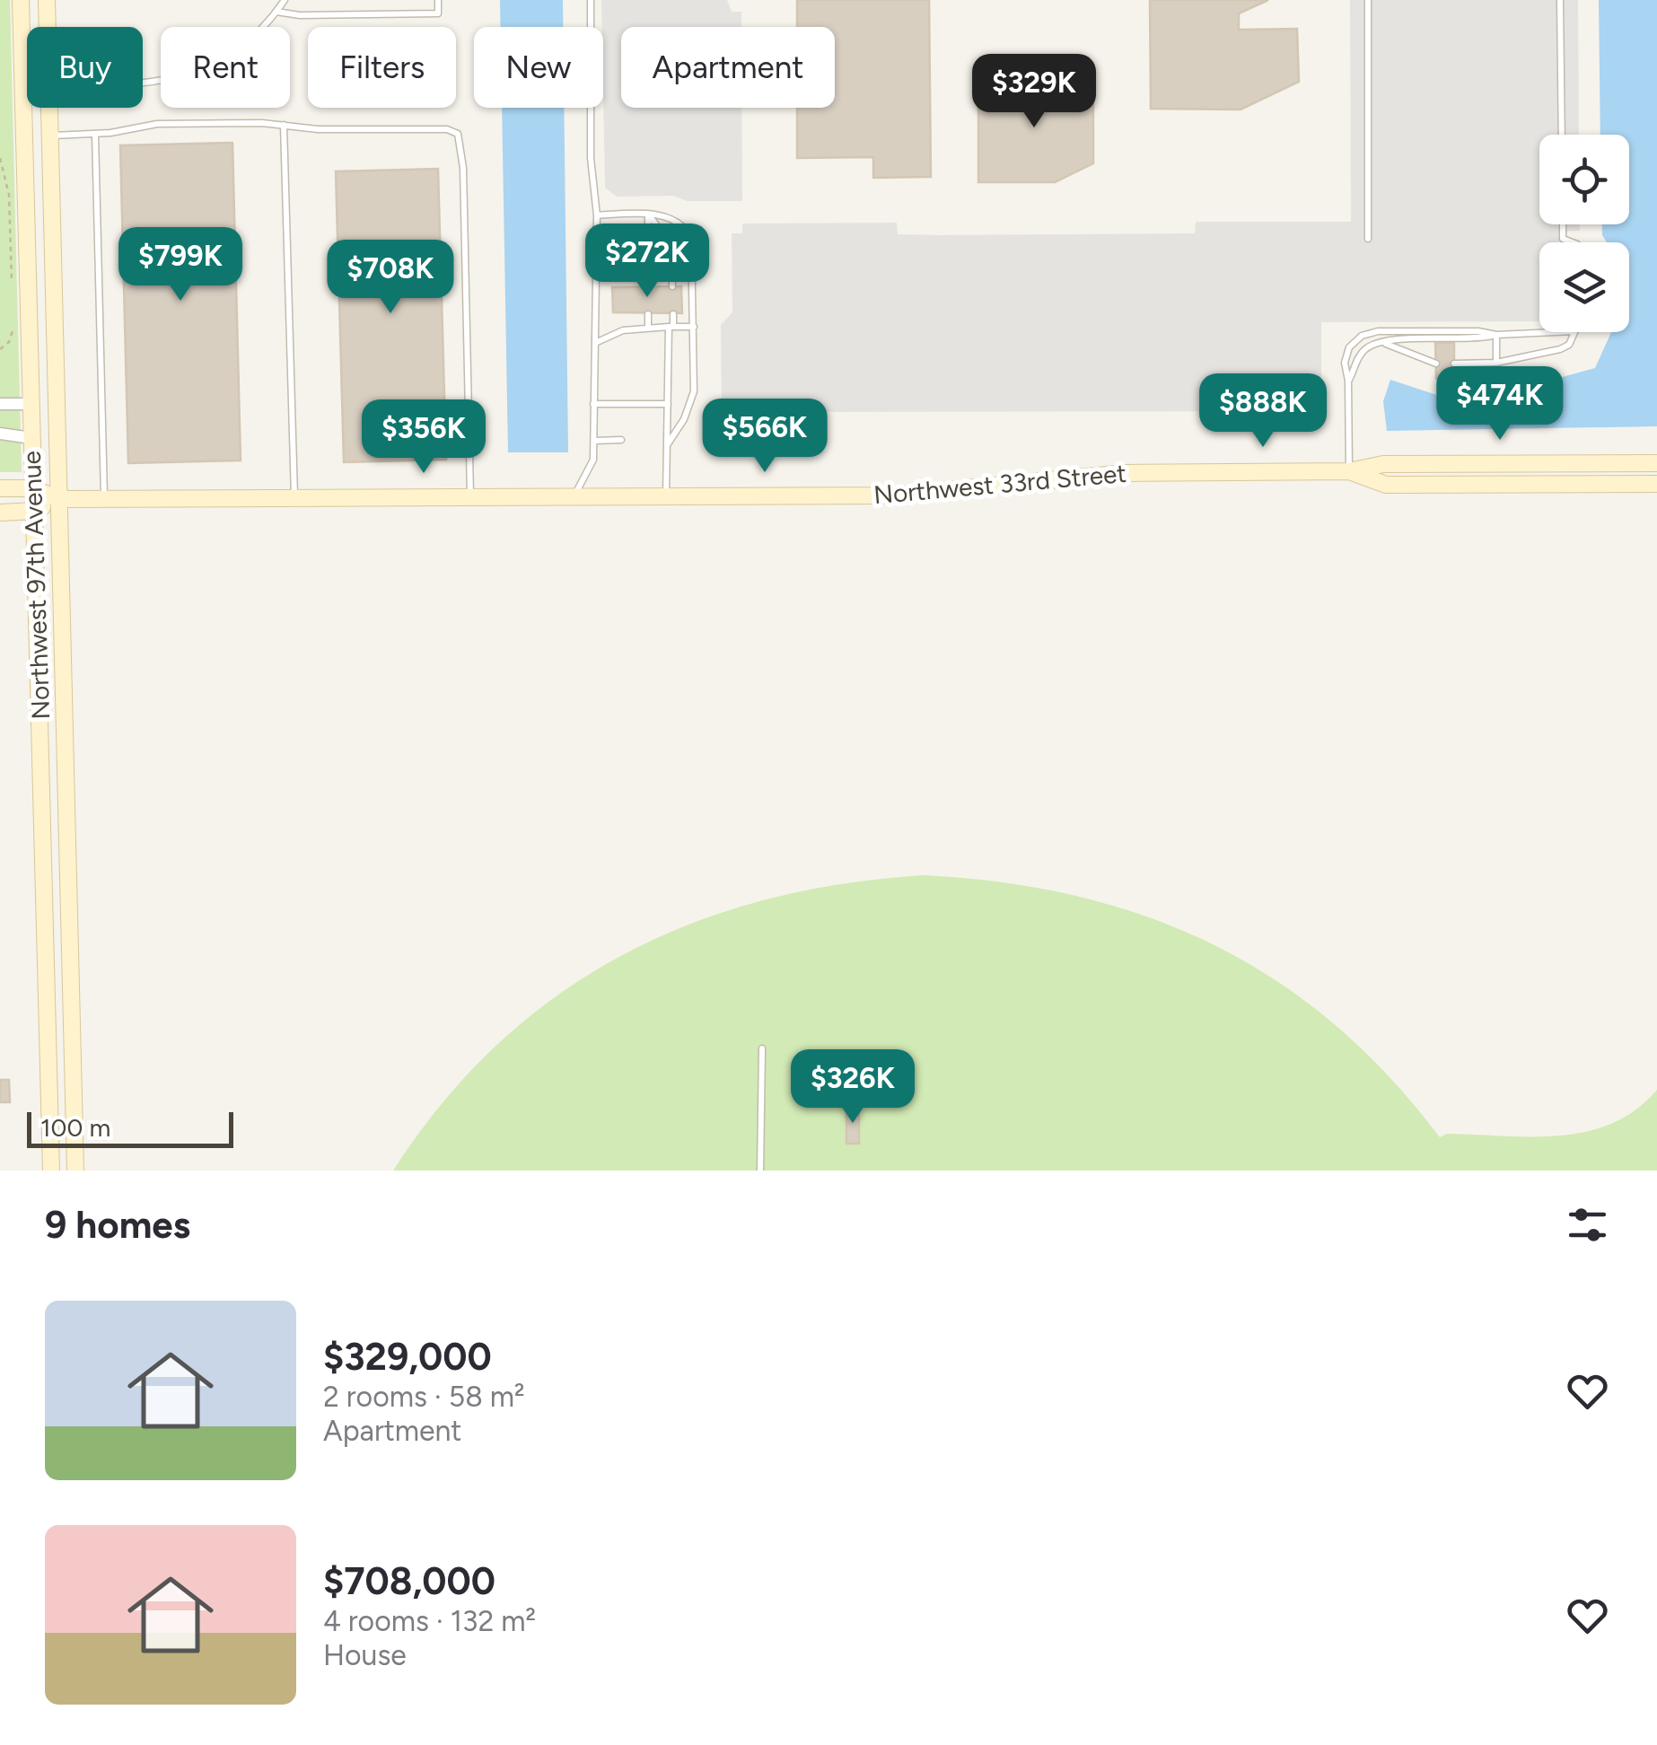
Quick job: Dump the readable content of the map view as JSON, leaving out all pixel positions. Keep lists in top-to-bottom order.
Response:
{
  "streets": {
    "street": ["Northwest 33rd Street", "Northwest 97th Avenue"]
  },
  "crossings": [
    ["Northwest 33rd Street", "Northwest 97th Avenue"]
  ],
  "scale_bar": "100 m",
  "page": {
    "chip": [
      "Buy",
      "Rent",
      "Filters",
      "New",
      "Apartment"
    ],
    "price": [
      "$329K",
      "$272K",
      "$799K",
      "$708K",
      "$474K",
      "$888K",
      "$566K",
      "$356K",
      "$326K"
    ],
    "scale": "100 m",
    "heading": "9 homes",
    "list": [
      {
        "name": "$329,000",
        "note": "2 rooms · 58 m² · Apartment"
      },
      {
        "name": "$708,000",
        "note": "4 rooms · 132 m² · House"
      }
    ]
  }
}
